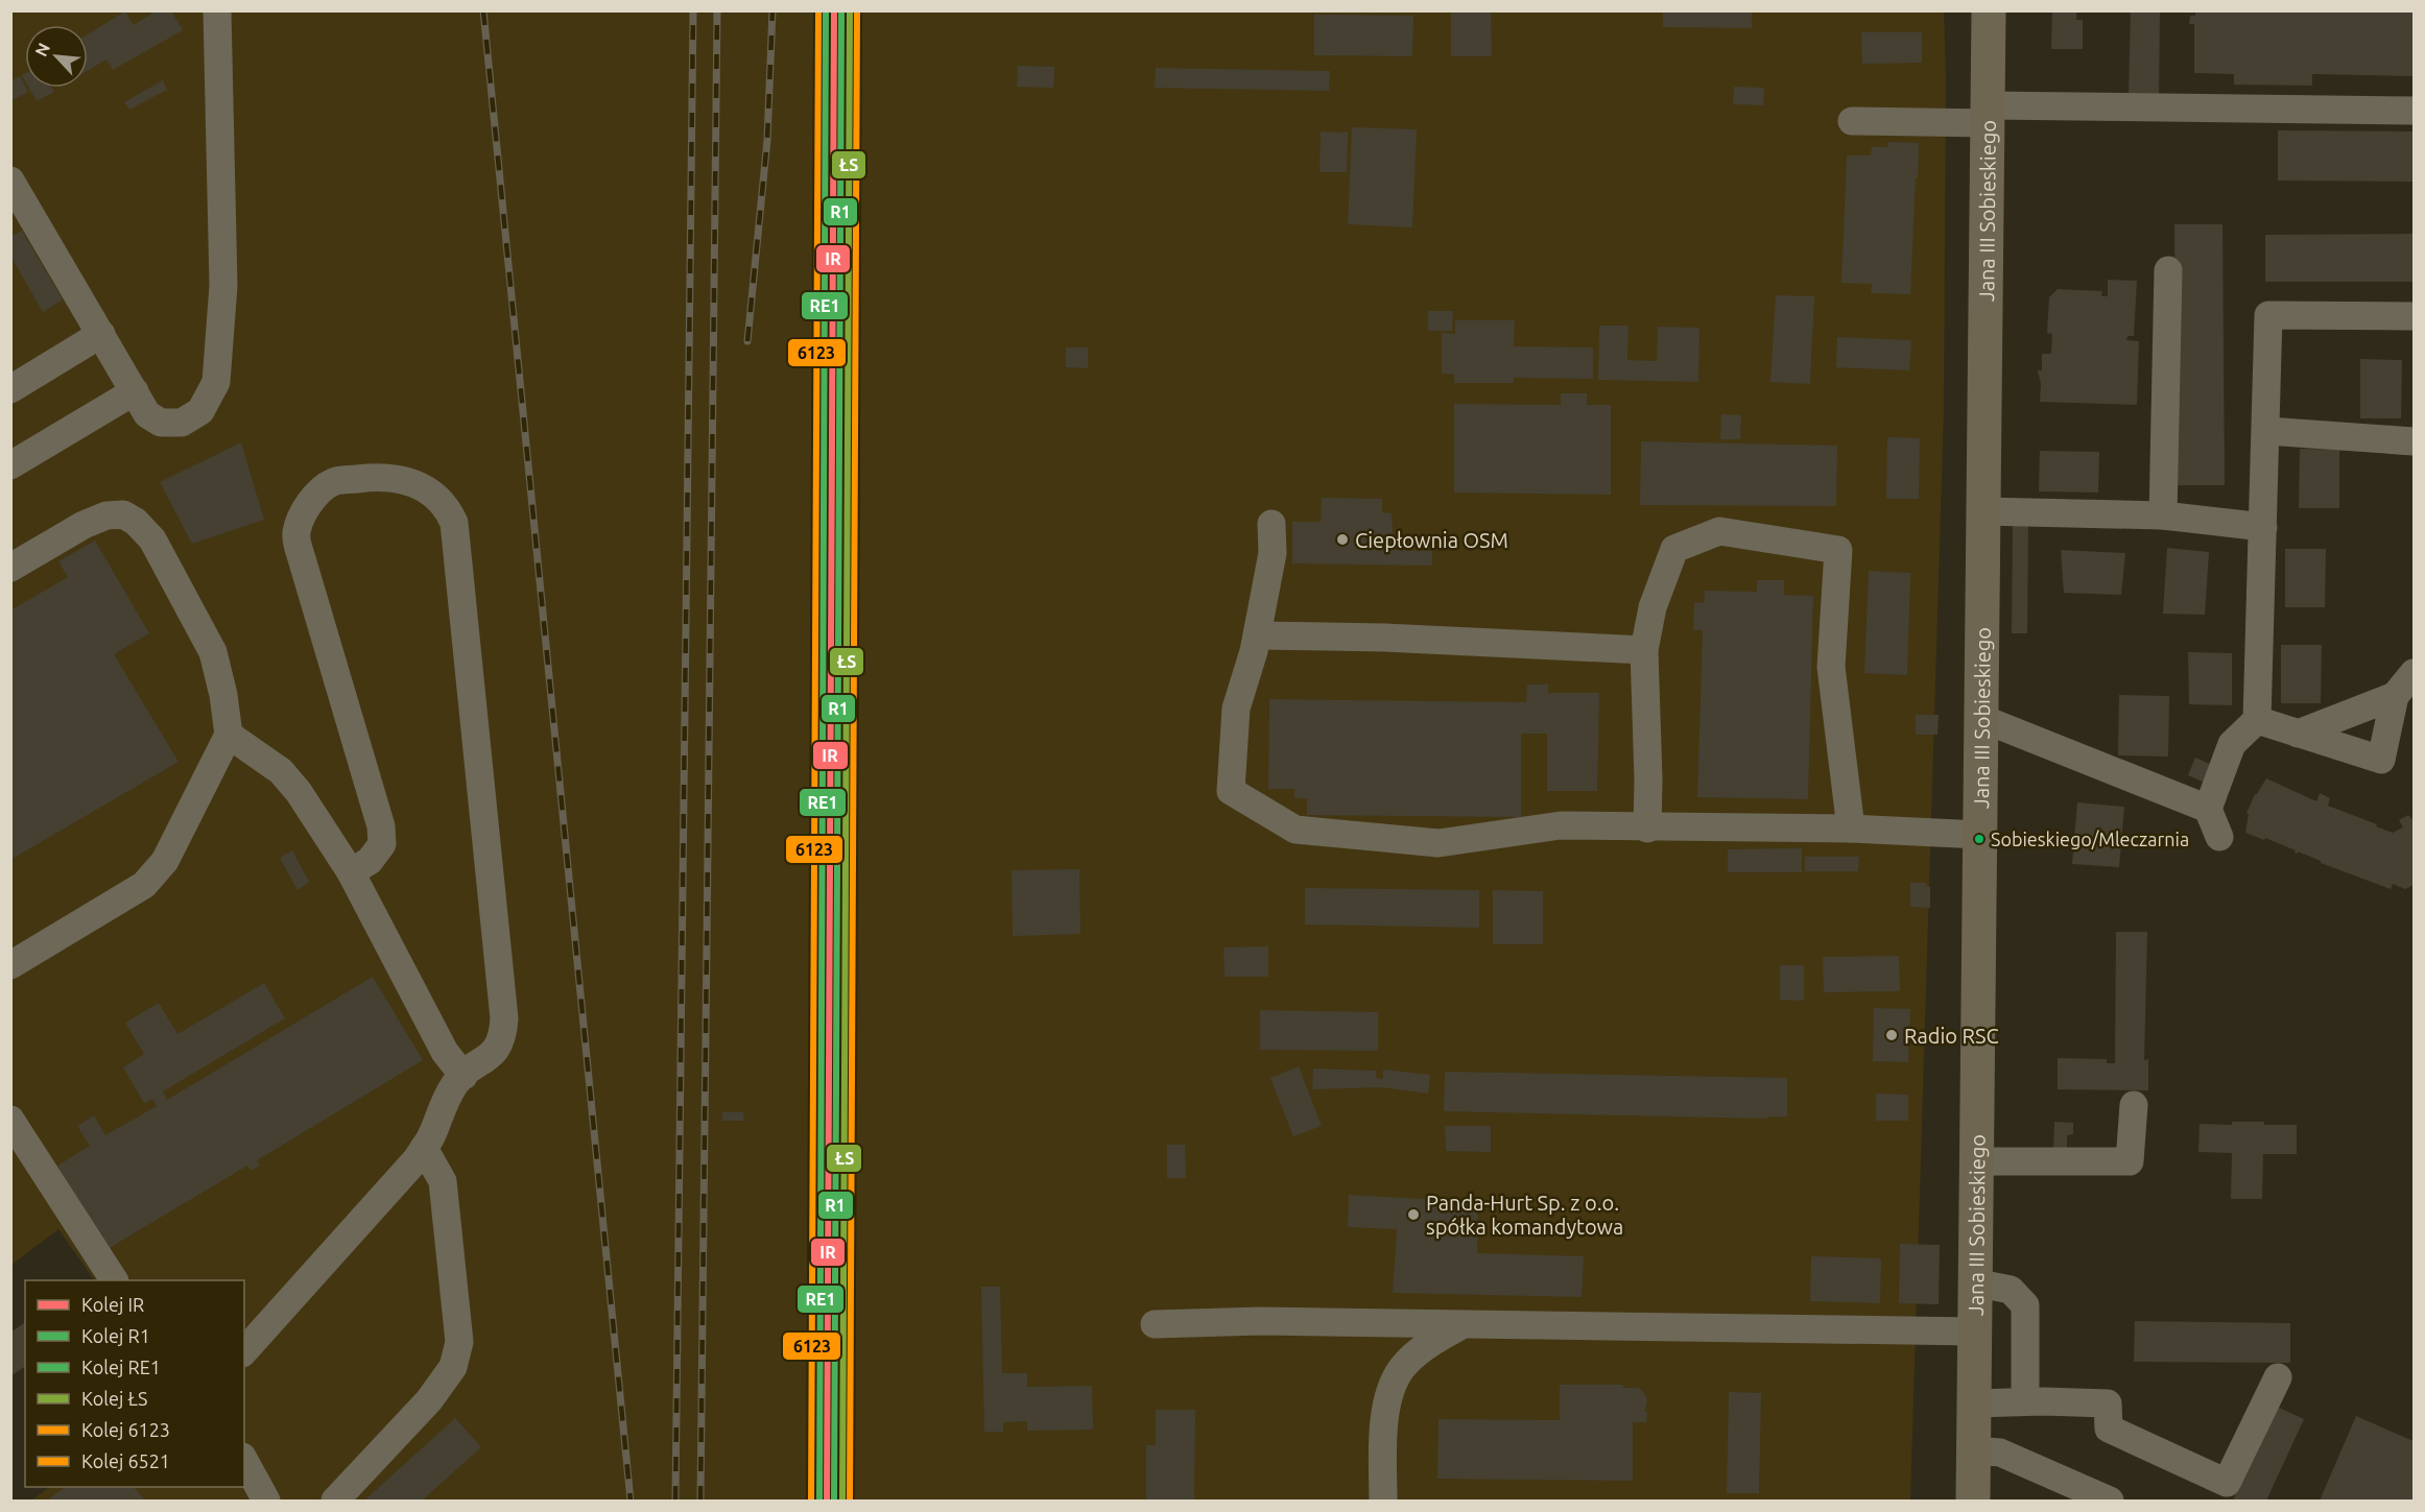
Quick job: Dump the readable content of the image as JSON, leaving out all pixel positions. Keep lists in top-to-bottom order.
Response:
{
  "streets": {
    "main road": ["Jana III Sobieskiego"]
  },
  "places": [
    "Ciepłownia OSM",
    "Sobieskiego/Mleczarnia",
    "Radio RSC",
    "Panda-Hurt Sp. z o.o. spółka komandytowa"
  ],
  "lines": [
    "rail line IR",
    "rail line R1",
    "rail line RE1",
    "rail line ŁS",
    "rail line 6123",
    "rail line 6521"
  ],
  "legend": [
    "Kolej IR",
    "Kolej R1",
    "Kolej RE1",
    "Kolej ŁS",
    "Kolej 6123",
    "Kolej 6521"
  ],
  "north": "top left"
}
